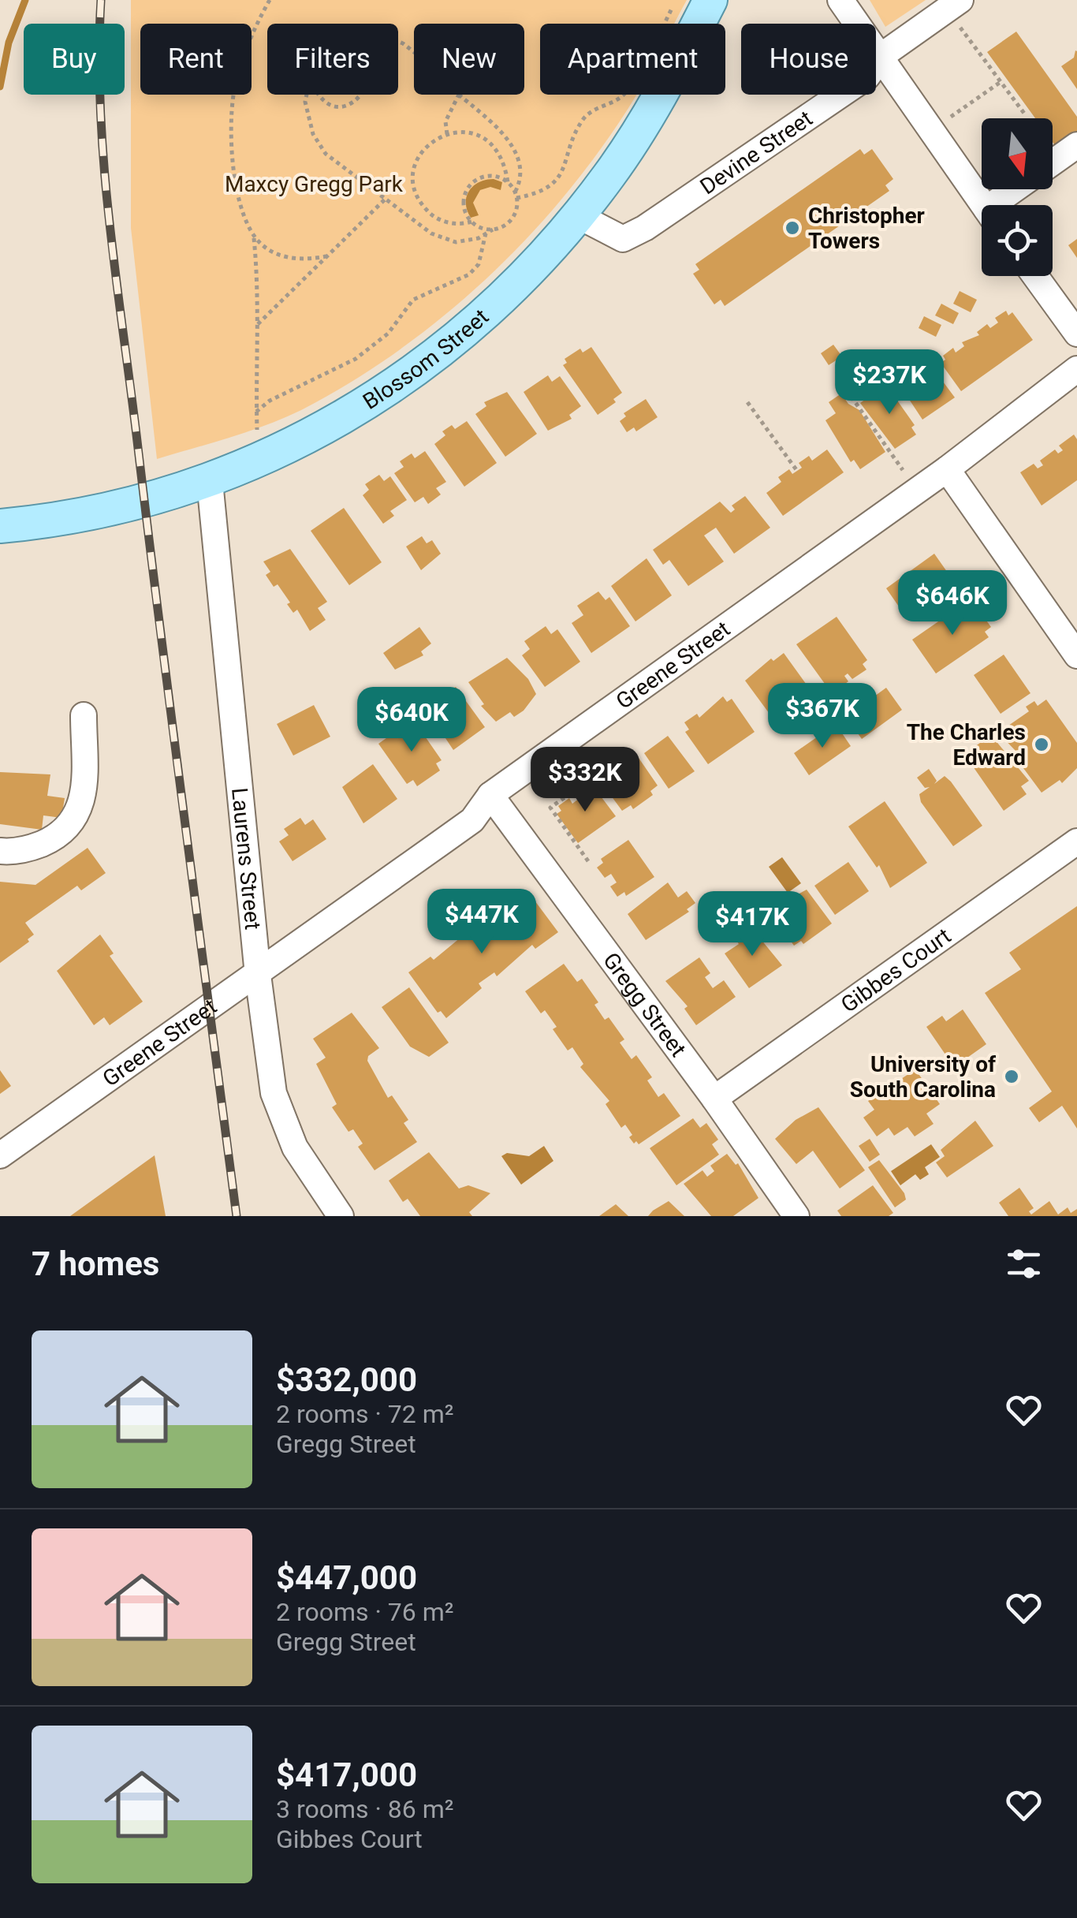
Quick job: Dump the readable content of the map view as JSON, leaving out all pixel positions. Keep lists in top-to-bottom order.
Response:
{
  "streets": {
    "main road": ["Blossom Street"],
    "street": [
      "Devine Street",
      "Greene Street",
      "Laurens Street",
      "Gibbes Court",
      "Gregg Street"
    ]
  },
  "crossings": [
    ["Devine Street", "Blossom Street"],
    ["Blossom Street", "Laurens Street"],
    ["Greene Street", "Laurens Street"],
    ["Greene Street", "Gregg Street"],
    ["Gibbes Court", "Gregg Street"]
  ],
  "parks": ["Maxcy Gregg Park"],
  "places": ["Christopher Towers", "The Charles Edward", "University of South Carolina"],
  "north": "bottom",
  "page": {
    "chip": [
      "Buy",
      "Rent",
      "Filters",
      "New",
      "Apartment",
      "House"
    ],
    "price": [
      "$237K",
      "$646K",
      "$367K",
      "$640K",
      "$332K",
      "$447K",
      "$417K"
    ],
    "heading": "7 homes",
    "list": [
      {
        "name": "$332,000",
        "note": "2 rooms · 72 m² · Gregg Street"
      },
      {
        "name": "$447,000",
        "note": "2 rooms · 76 m² · Gregg Street"
      },
      {
        "name": "$417,000",
        "note": "3 rooms · 86 m² · Gibbes Court"
      }
    ]
  }
}
